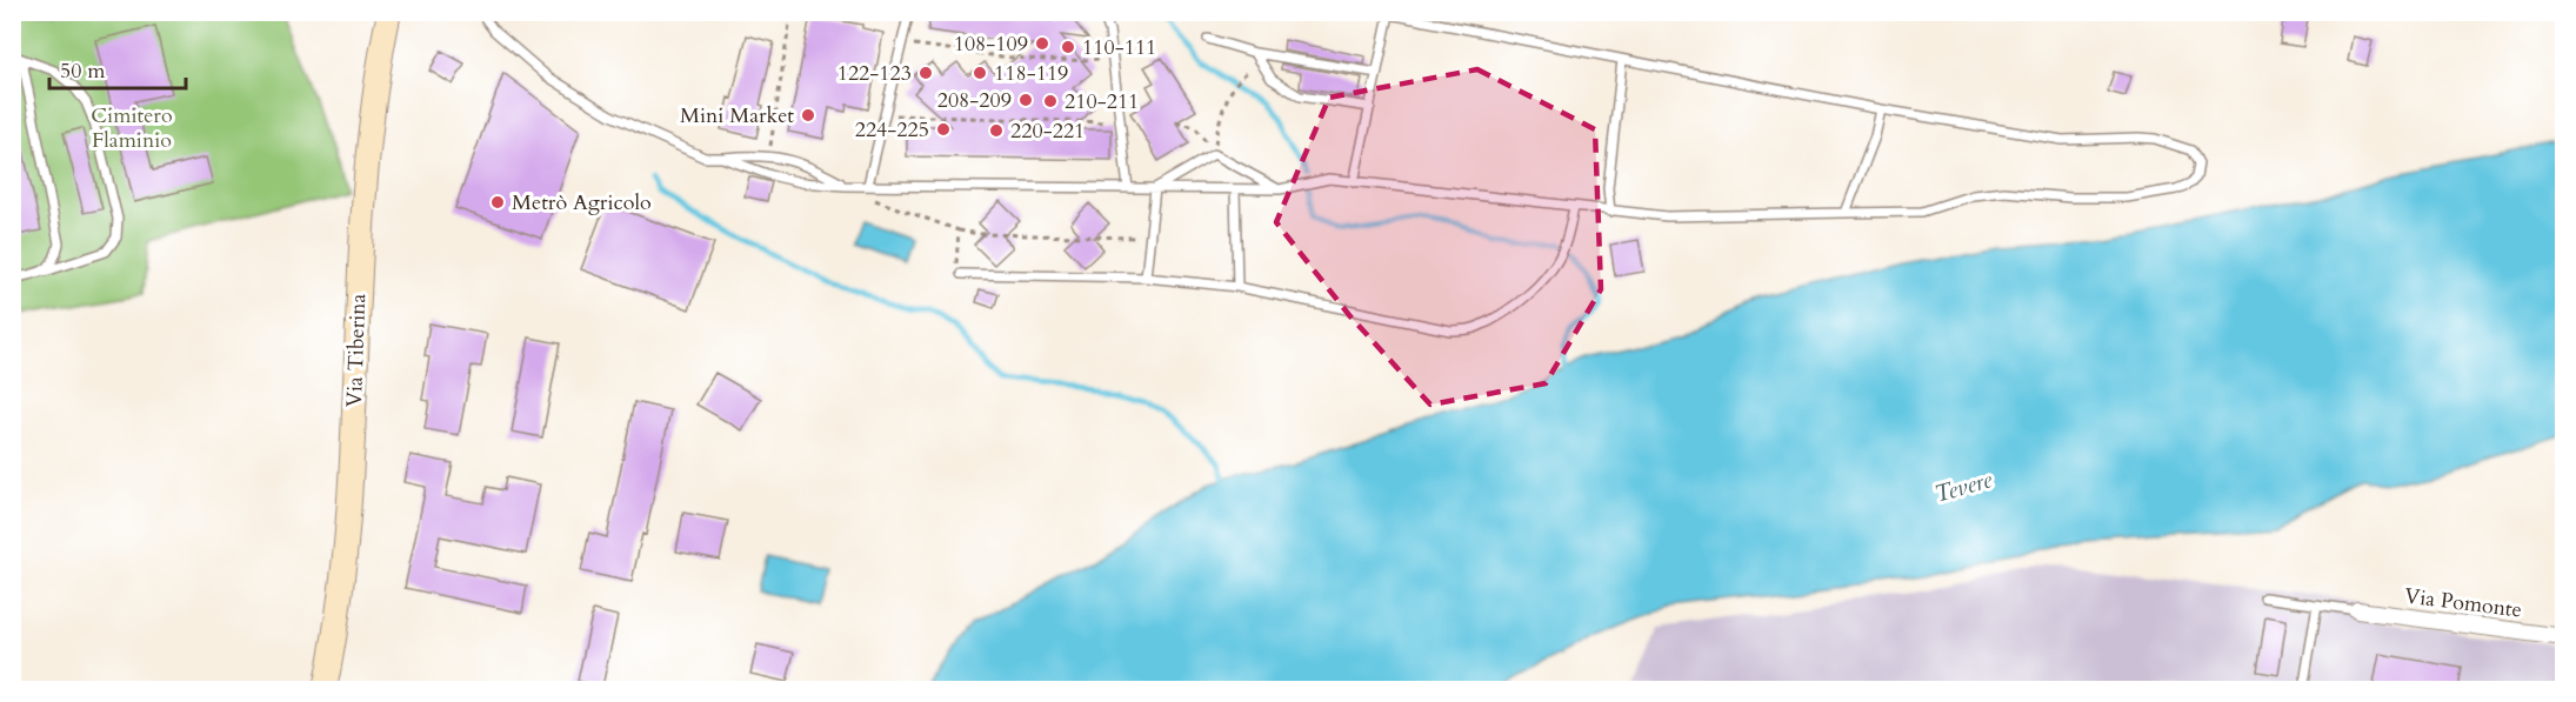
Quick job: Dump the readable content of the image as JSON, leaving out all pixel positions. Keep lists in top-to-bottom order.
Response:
{
  "streets": {
    "main road": ["Via Tiberina"],
    "street": ["Via Pomonte"]
  },
  "water": ["Tevere"],
  "parks": ["Cimitero Flaminio"],
  "places": [
    "108-109",
    "110-111",
    "122-123",
    "118-119",
    "208-209",
    "210-211",
    "Mini Market",
    "224-225",
    "220-221",
    "Metrò Agricolo"
  ],
  "scale_bar": "50 m"
}
